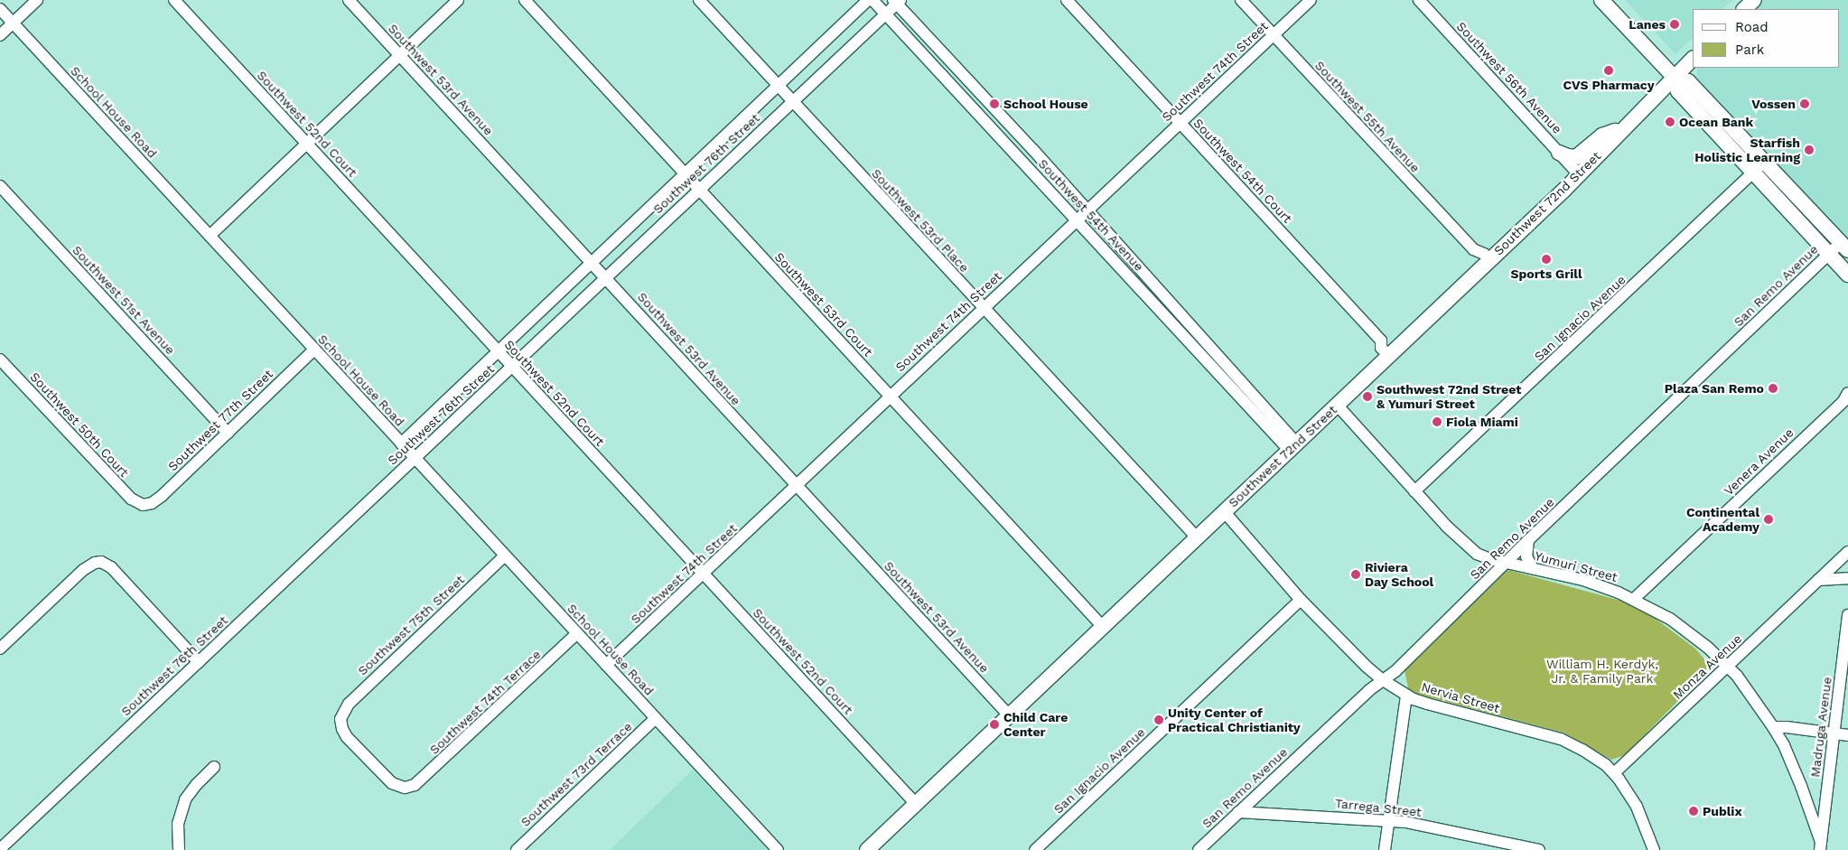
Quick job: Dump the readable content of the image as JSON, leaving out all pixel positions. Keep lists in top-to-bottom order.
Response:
{
  "streets": {
    "main road": ["Southwest 72nd Street"],
    "street": [
      "Southwest 74th Street",
      "Southwest 56th Avenue",
      "Southwest 53rd Avenue",
      "School House Road",
      "Southwest 55th Avenue",
      "Southwest 52nd Court",
      "Southwest 76th Street",
      "Southwest 54th Court",
      "Southwest 54th Avenue",
      "Southwest 53rd Place",
      "San Remo Avenue",
      "Southwest 51st Avenue",
      "Southwest 53rd Court",
      "San Ignacio Avenue",
      "Southwest 77th Street",
      "Southwest 50th Court",
      "Venera Avenue",
      "Yumuri Street",
      "Southwest 75th Street",
      "Monza Avenue",
      "Nervia Street",
      "Southwest 74th Terrace",
      "Madruga Avenue",
      "Southwest 73rd Terrace",
      "Tarrega Street"
    ]
  },
  "crossings": [
    ["Southwest 74th Street", "Southwest 53rd Avenue"],
    ["Southwest 74th Street", "School House Road"],
    ["Southwest 74th Street", "Southwest 55th Avenue"],
    ["Southwest 74th Street", "Southwest 52nd Court"],
    ["Southwest 74th Street", "Southwest 54th Court"],
    ["Southwest 74th Street", "Southwest 54th Avenue"],
    ["Southwest 74th Street", "Southwest 53rd Place"],
    ["Southwest 74th Street", "Southwest 53rd Court"],
    ["Southwest 56th Avenue", "Southwest 72nd Street"],
    ["Southwest 53rd Avenue", "Southwest 76th Street"],
    ["Southwest 53rd Avenue", "Southwest 72nd Street"],
    ["School House Road", "Southwest 76th Street"],
    ["School House Road", "Southwest 77th Street"],
    ["School House Road", "Southwest 75th Street"],
    ["School House Road", "Southwest 74th Terrace"],
    ["School House Road", "Southwest 73rd Terrace"],
    ["Southwest 55th Avenue", "Southwest 72nd Street"],
    ["Southwest 52nd Court", "Southwest 76th Street"],
    ["Southwest 52nd Court", "Southwest 72nd Street"],
    ["Southwest 76th Street", "Southwest 54th Avenue"],
    ["Southwest 76th Street", "Southwest 53rd Place"],
    ["Southwest 76th Street", "Southwest 53rd Court"],
    ["Southwest 54th Court", "Southwest 72nd Street"],
    ["Southwest 72nd Street", "Southwest 54th Avenue"],
    ["Southwest 72nd Street", "Southwest 53rd Place"],
    ["Southwest 72nd Street", "Southwest 53rd Court"],
    ["Southwest 72nd Street", "Yumuri Street"],
    ["Southwest 72nd Street", "Nervia Street"],
    ["San Remo Avenue", "Yumuri Street"],
    ["San Remo Avenue", "Nervia Street"],
    ["San Remo Avenue", "Tarrega Street"],
    ["Southwest 51st Avenue", "Southwest 77th Street"],
    ["San Ignacio Avenue", "Yumuri Street"],
    ["San Ignacio Avenue", "Nervia Street"],
    ["Southwest 77th Street", "Southwest 50th Court"],
    ["Venera Avenue", "Yumuri Street"],
    ["Yumuri Street", "Monza Avenue"],
    ["Yumuri Street", "Madruga Avenue"],
    ["Southwest 75th Street", "Southwest 74th Terrace"],
    ["Monza Avenue", "Nervia Street"]
  ],
  "parks": ["William H. Kerdyk, Jr. & Family Park"],
  "places": [
    "Lanes",
    "CVS Pharmacy",
    "School House",
    "Vossen",
    "Ocean Bank",
    "Starfish Holistic Learning",
    "Sports Grill",
    "Plaza San Remo",
    "Southwest 72nd Street & Yumuri Street",
    "Fiola Miami",
    "Continental Academy",
    "Riviera Day School",
    "Unity Center of Practical Christianity",
    "Child Care Center",
    "Publix"
  ],
  "legend": ["Road", "Park"]
}
